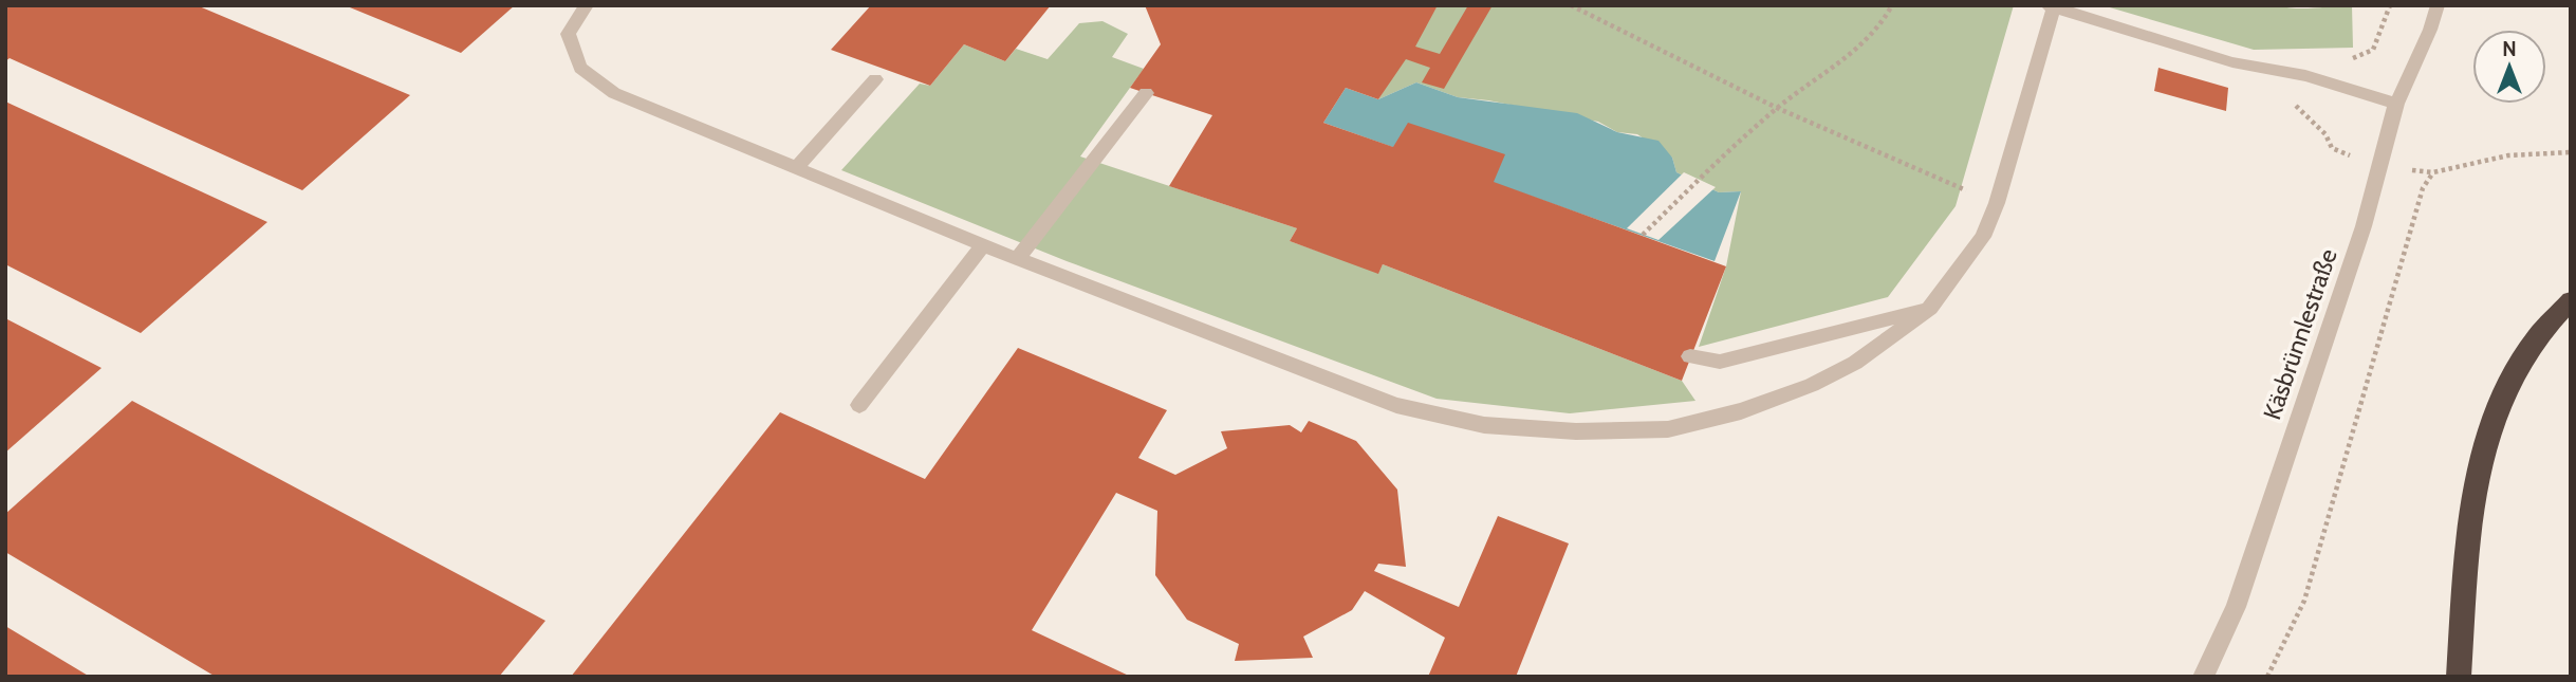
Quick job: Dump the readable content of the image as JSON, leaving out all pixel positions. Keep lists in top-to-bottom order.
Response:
{
  "streets": {
    "street": ["Käsbrünnlestraße"]
  },
  "north": "top"
}
